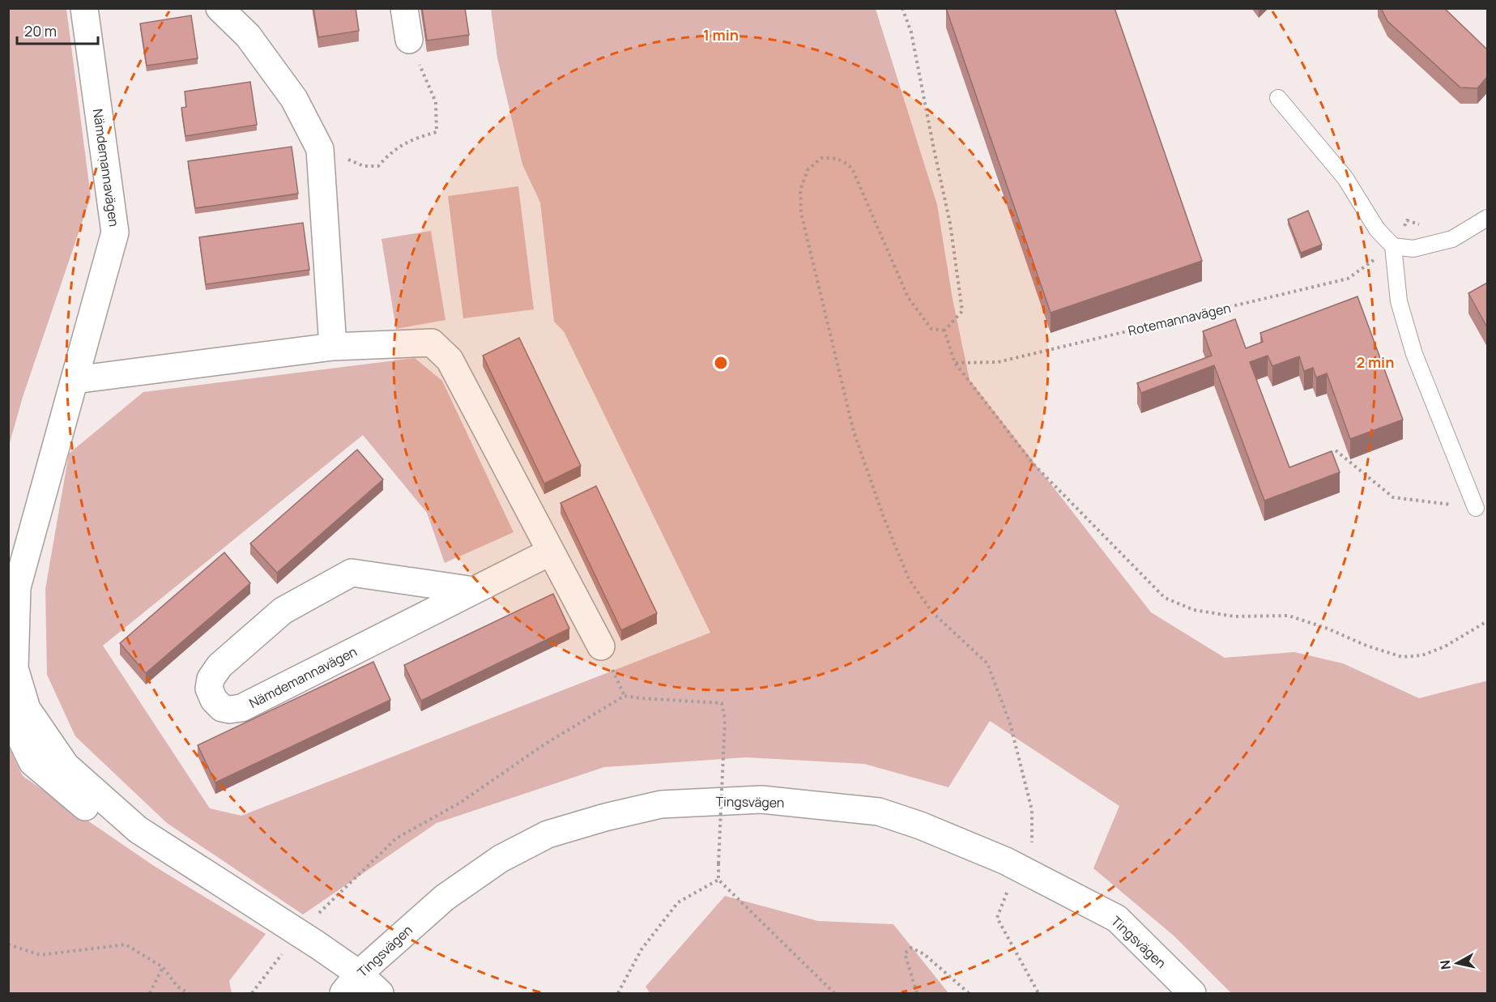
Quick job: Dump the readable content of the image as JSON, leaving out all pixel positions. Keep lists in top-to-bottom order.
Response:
{
  "streets": {
    "street": ["Nämdemannavägen", "Tingsvägen"],
    "path": ["Rotemannavägen"]
  },
  "crossings": [
    ["Nämdemannavägen", "Tingsvägen"]
  ],
  "scale_bar": "20 m",
  "north": "left",
  "rings": ["1 min", "2 min"]
}
